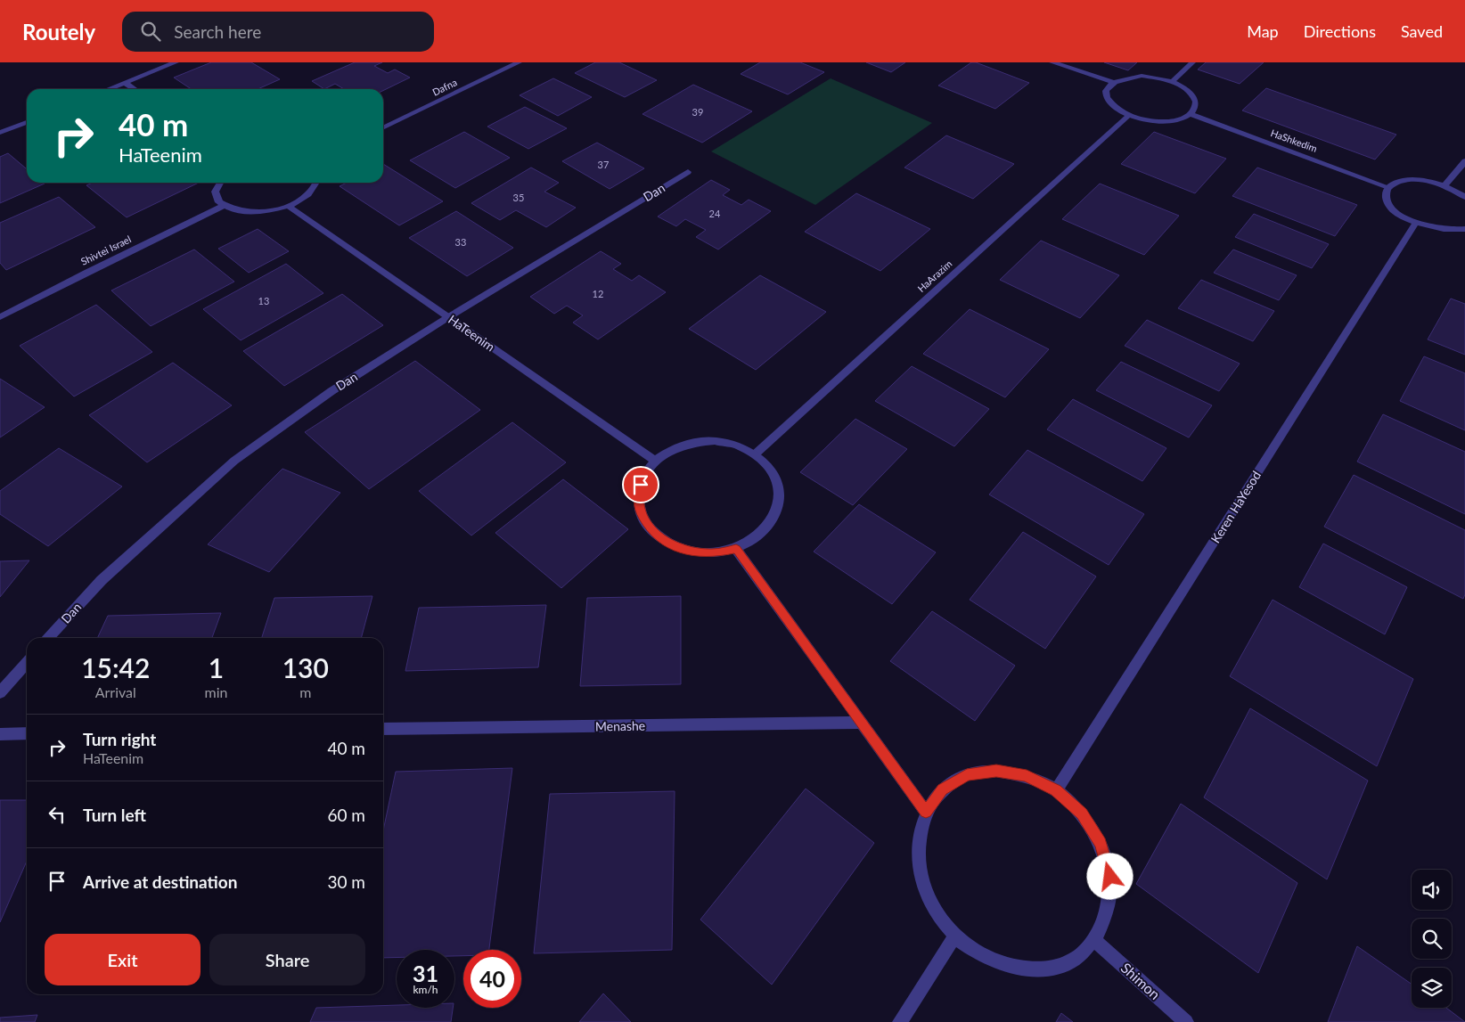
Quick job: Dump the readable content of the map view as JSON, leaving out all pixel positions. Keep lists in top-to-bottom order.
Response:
{
  "streets": {
    "street": [
      "Dafna",
      "HaShkedim",
      "Dan",
      "Shivtei Israel",
      "HaArazim",
      "HaTeenim",
      "Keren HaYesod",
      "Menashe",
      "Shimon"
    ]
  },
  "crossings": [
    ["Dan", "HaTeenim"],
    ["HaArazim", "HaTeenim"]
  ],
  "house_numbers": [
    "39",
    "37",
    "35",
    "24",
    "33",
    "12",
    "13"
  ],
  "page": {
    "header": "Routely",
    "search": "Search here",
    "nav": ["Map", "Directions", "Saved"],
    "turn": ["40 m", "HaTeenim"],
    "eta": [
      "15:42",
      "Arrival",
      "1",
      "min",
      "130",
      "m"
    ],
    "list": [
      {
        "name": "Turn right",
        "note": "HaTeenim",
        "value": "40 m"
      },
      {
        "name": "Turn left",
        "value": "60 m"
      },
      {
        "name": "Arrive at destination",
        "value": "30 m"
      }
    ],
    "buttons": ["Exit", "Share"],
    "speed": "31 km/h",
    "limit": "40"
  }
}
